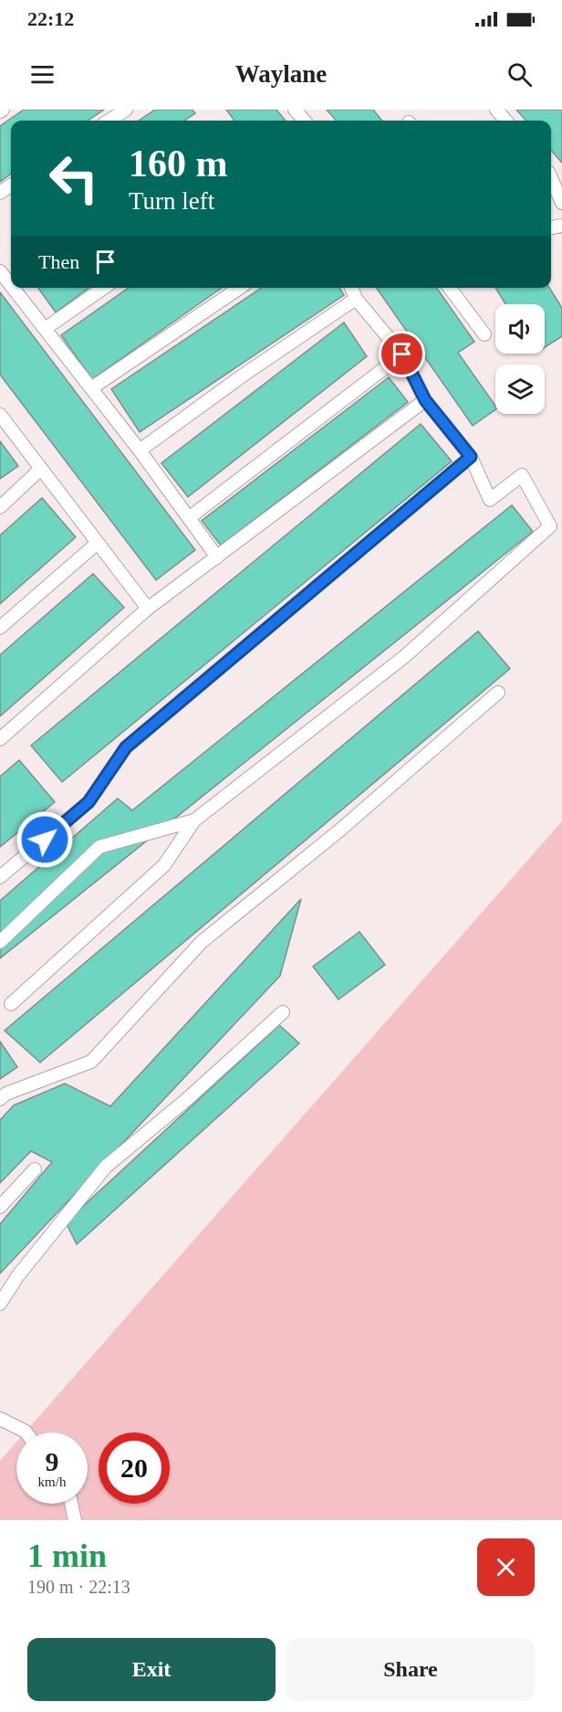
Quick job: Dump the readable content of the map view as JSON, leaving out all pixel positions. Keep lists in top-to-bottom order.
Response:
{
  "page": {
    "status": "22:12",
    "header": "Waylane",
    "turn": ["160 m", "Turn left"],
    "then": "Then",
    "speed": "9 km/h",
    "limit": "20",
    "heading": ["1 min", "190 m · 22:13"],
    "buttons": ["Exit", "Share"]
  }
}
